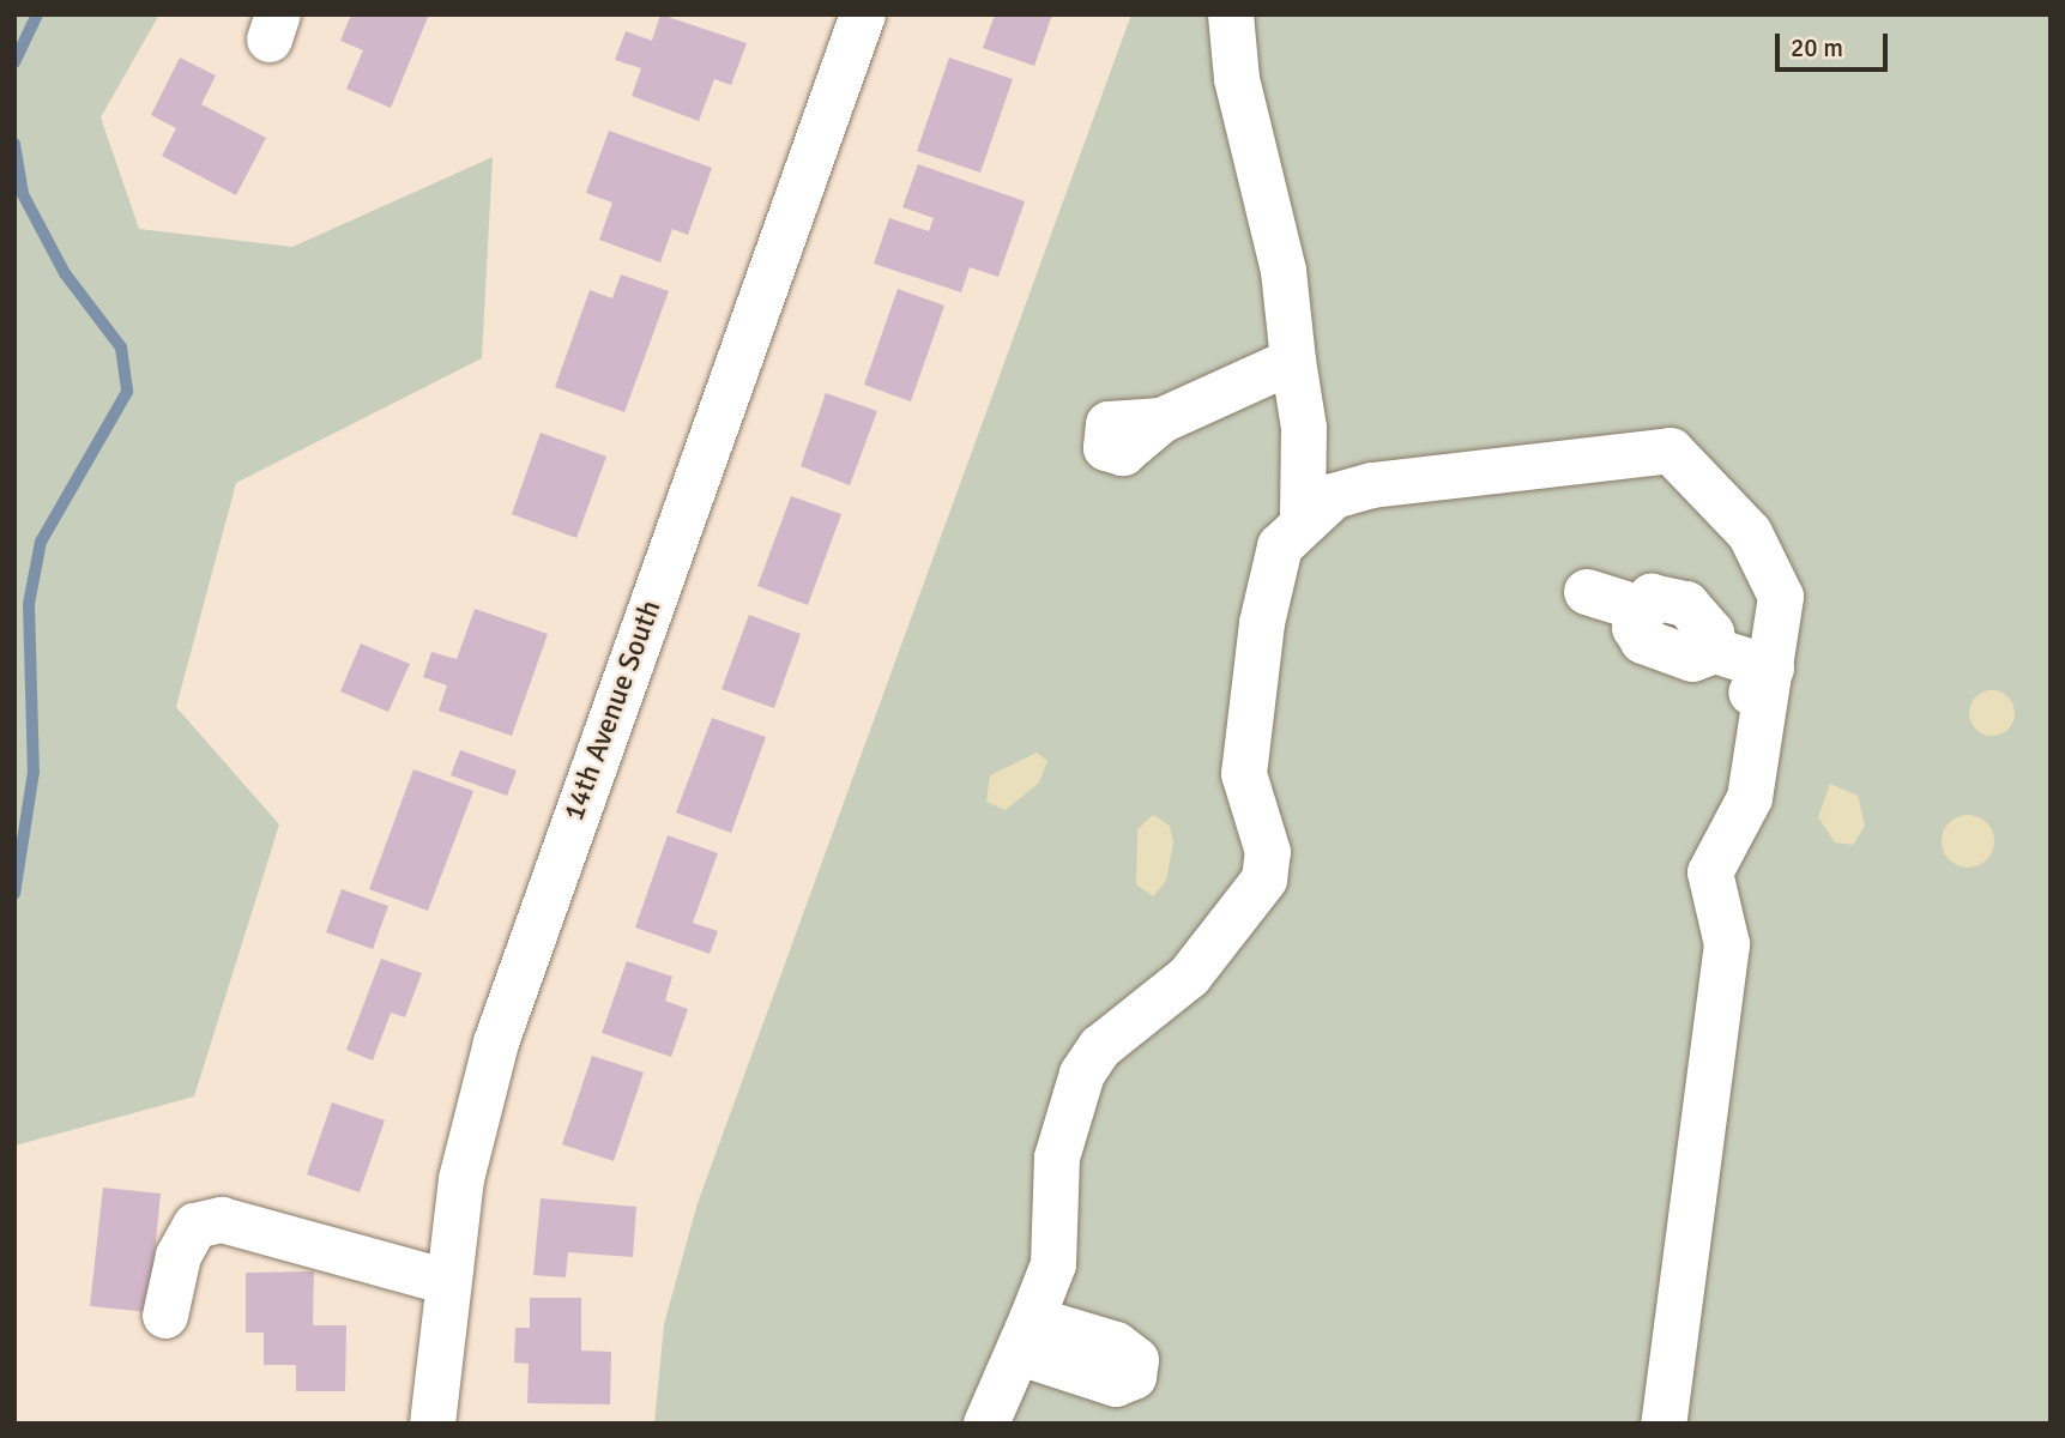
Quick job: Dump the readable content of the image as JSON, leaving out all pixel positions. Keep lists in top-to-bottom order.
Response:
{
  "streets": {
    "street": ["14th Avenue South"]
  },
  "scale_bar": "20 m"
}
